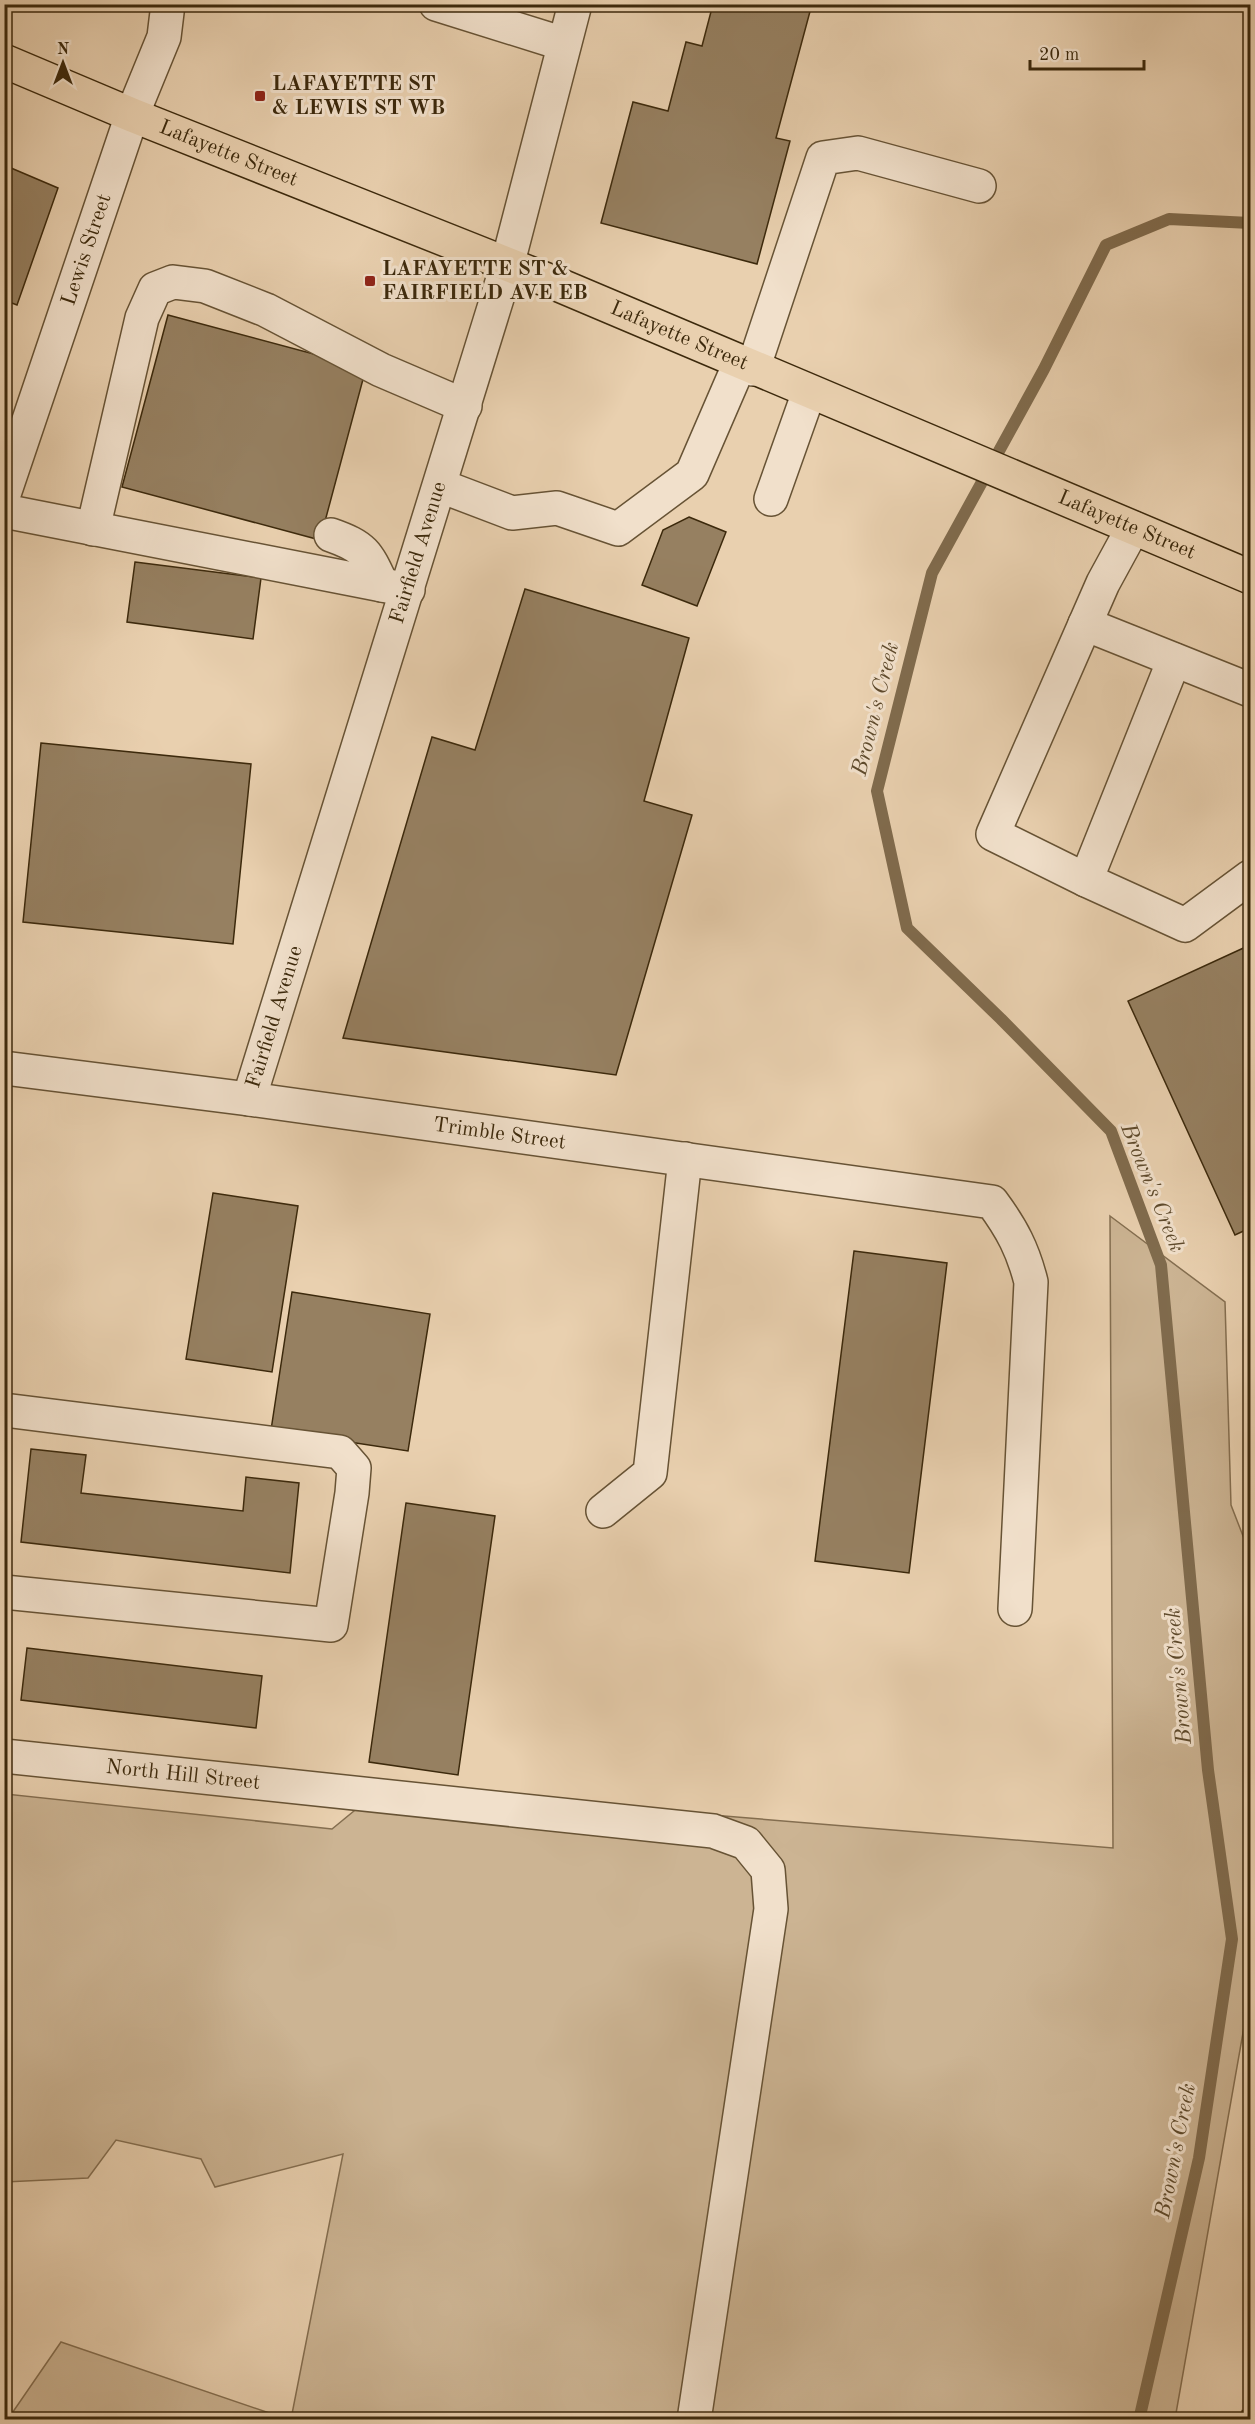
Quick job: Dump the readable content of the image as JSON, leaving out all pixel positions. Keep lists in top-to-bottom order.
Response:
{
  "streets": {
    "main road": ["Lafayette Street"],
    "street": [
      "Lewis Street",
      "Fairfield Avenue",
      "Trimble Street",
      "North Hill Street"
    ]
  },
  "crossings": [
    ["Lafayette Street", "Lewis Street"],
    ["Lafayette Street", "Fairfield Avenue"],
    ["Fairfield Avenue", "Trimble Street"]
  ],
  "water": ["Brown's Creek"],
  "places": {
    "transit": ["LAFAYETTE ST & LEWIS ST WB", "LAFAYETTE ST & FAIRFIELD AVE EB"]
  },
  "scale_bar": "20 m",
  "north": "top"
}
